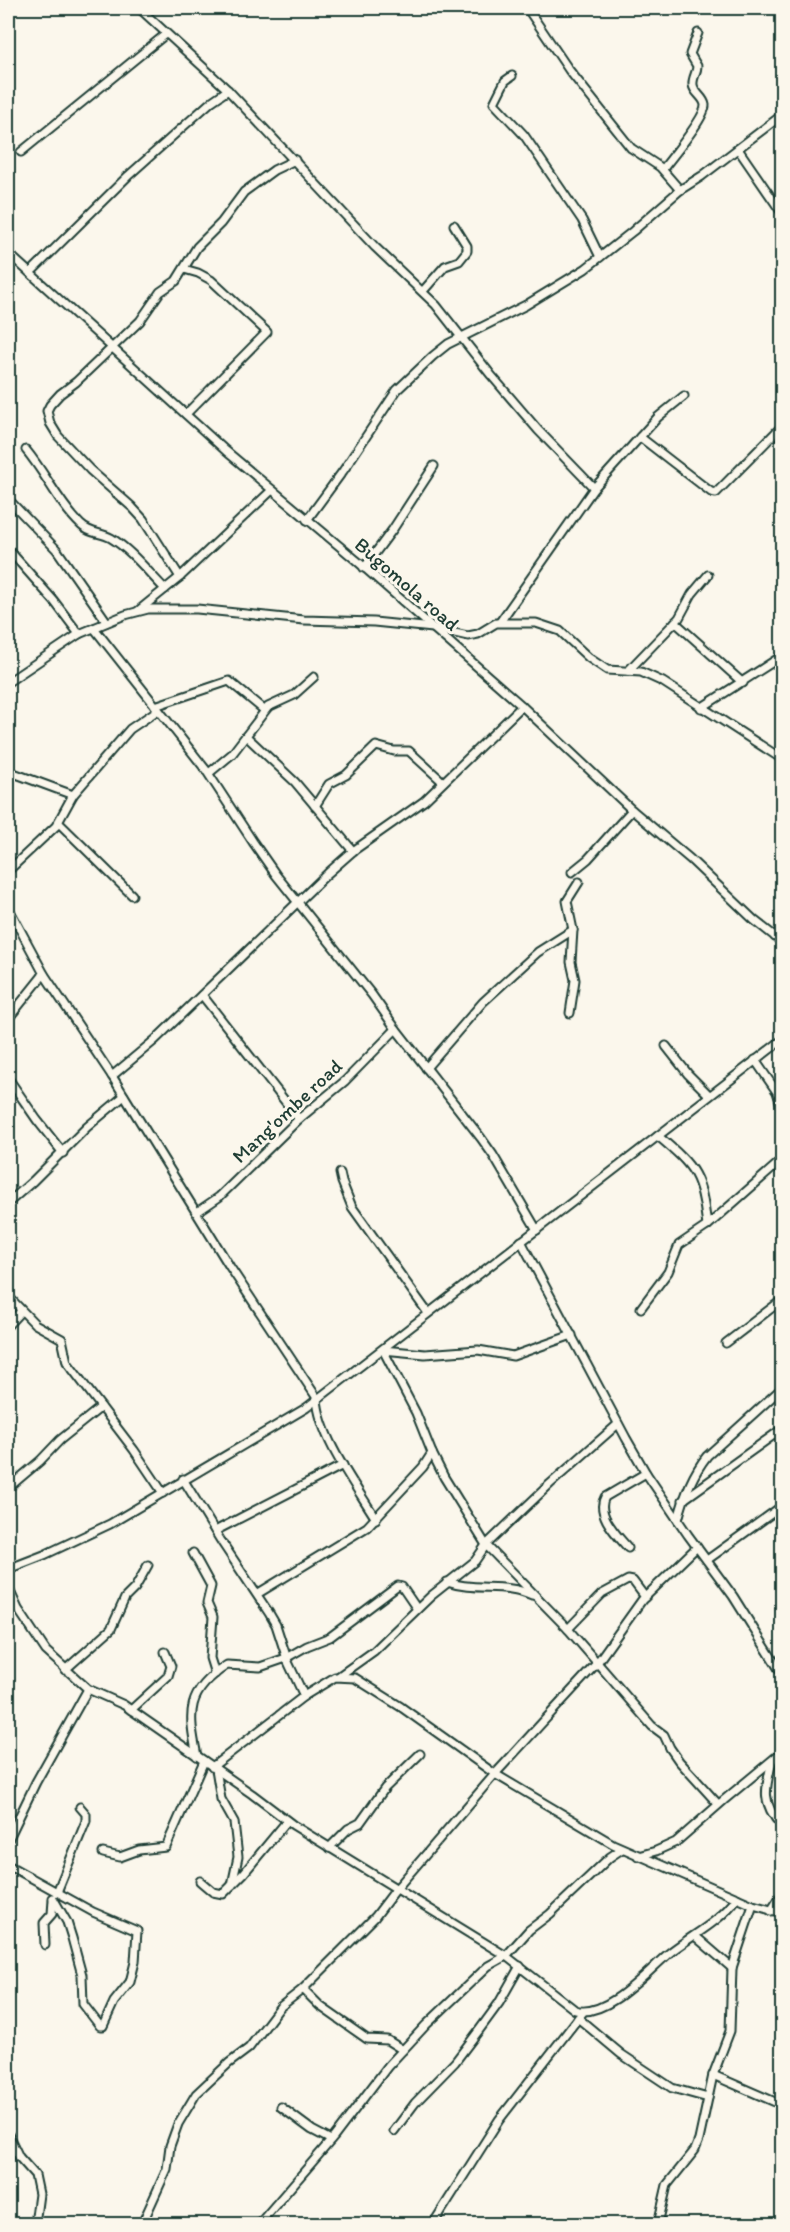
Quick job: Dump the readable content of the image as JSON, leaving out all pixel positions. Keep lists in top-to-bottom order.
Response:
{
  "streets": {
    "street": ["Bugomola road", "Mang'ombe road"]
  }
}
